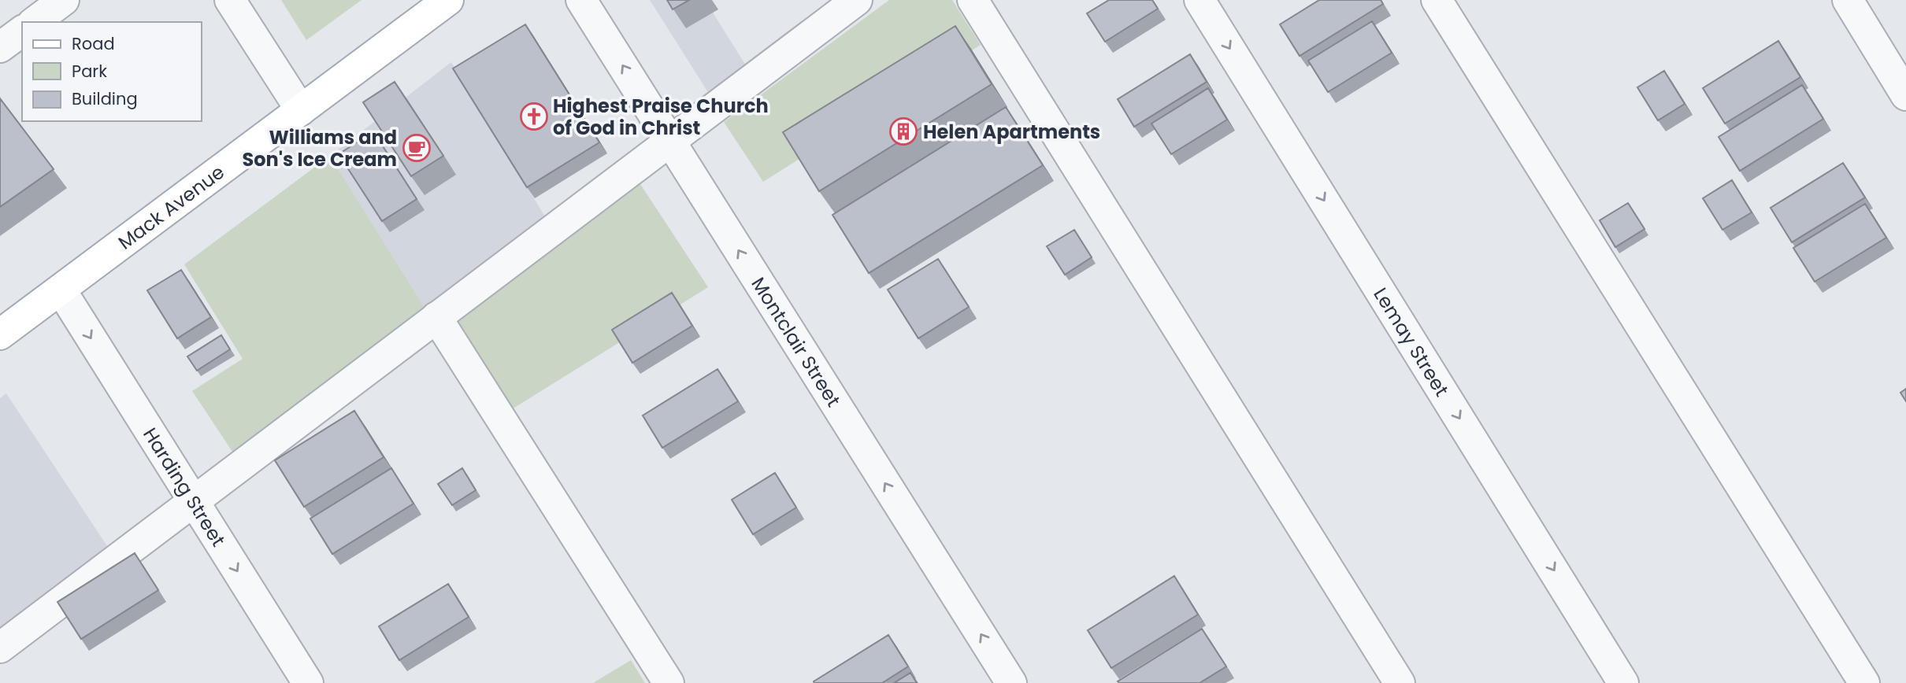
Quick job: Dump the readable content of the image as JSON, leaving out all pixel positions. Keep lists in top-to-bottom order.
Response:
{
  "streets": {
    "main road": ["Mack Avenue"],
    "street": ["Montclair Street", "Lemay Street", "Harding Street"]
  },
  "crossings": [
    ["Mack Avenue", "Harding Street"]
  ],
  "one_way": ["Montclair Street", "Harding Street"],
  "places": {
    "church": ["Highest Praise Church of God in Christ"],
    "building": ["Helen Apartments"],
    "cafe": ["Williams and Son's Ice Cream"]
  },
  "legend": ["Road", "Park", "Building"]
}
